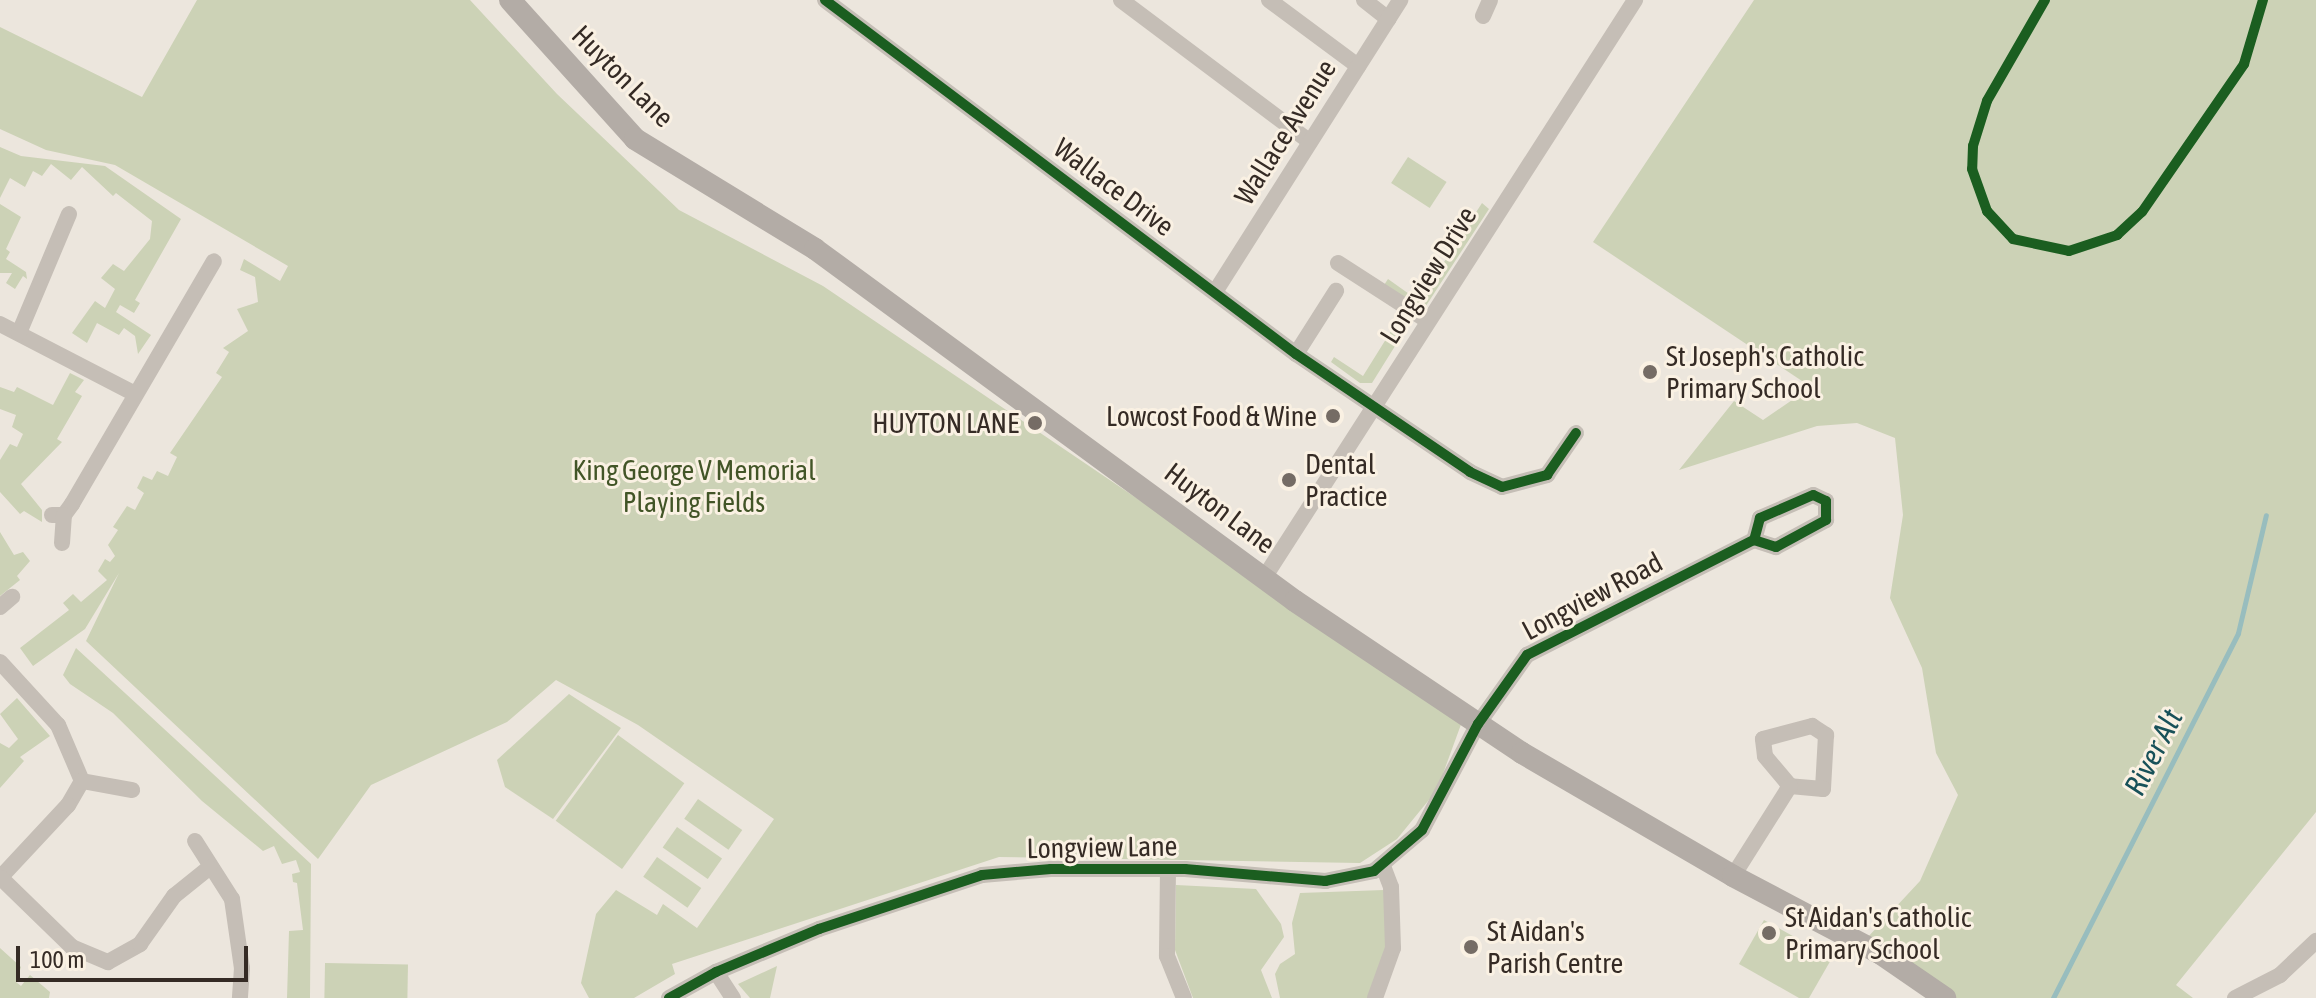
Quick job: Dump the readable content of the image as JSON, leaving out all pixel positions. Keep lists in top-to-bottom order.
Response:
{
  "streets": {
    "main road": ["Huyton Lane"],
    "street": [
      "Wallace Avenue",
      "Wallace Drive",
      "Longview Drive",
      "Longview Road",
      "Longview Lane"
    ]
  },
  "crossings": [
    ["Huyton Lane", "Longview Drive"],
    ["Huyton Lane", "Longview Road"],
    ["Huyton Lane", "Longview Lane"],
    ["Wallace Avenue", "Wallace Drive"],
    ["Wallace Drive", "Longview Drive"],
    ["Longview Road", "Longview Lane"]
  ],
  "water": ["River Alt"],
  "parks": ["King George V Memorial Playing Fields"],
  "places": [
    "St Joseph's Catholic Primary School",
    "Lowcost Food & Wine",
    "HUYTON LANE",
    "Dental Practice",
    "St Aidan's Catholic Primary School",
    "St Aidan's Parish Centre"
  ],
  "scale_bar": "100 m"
}
